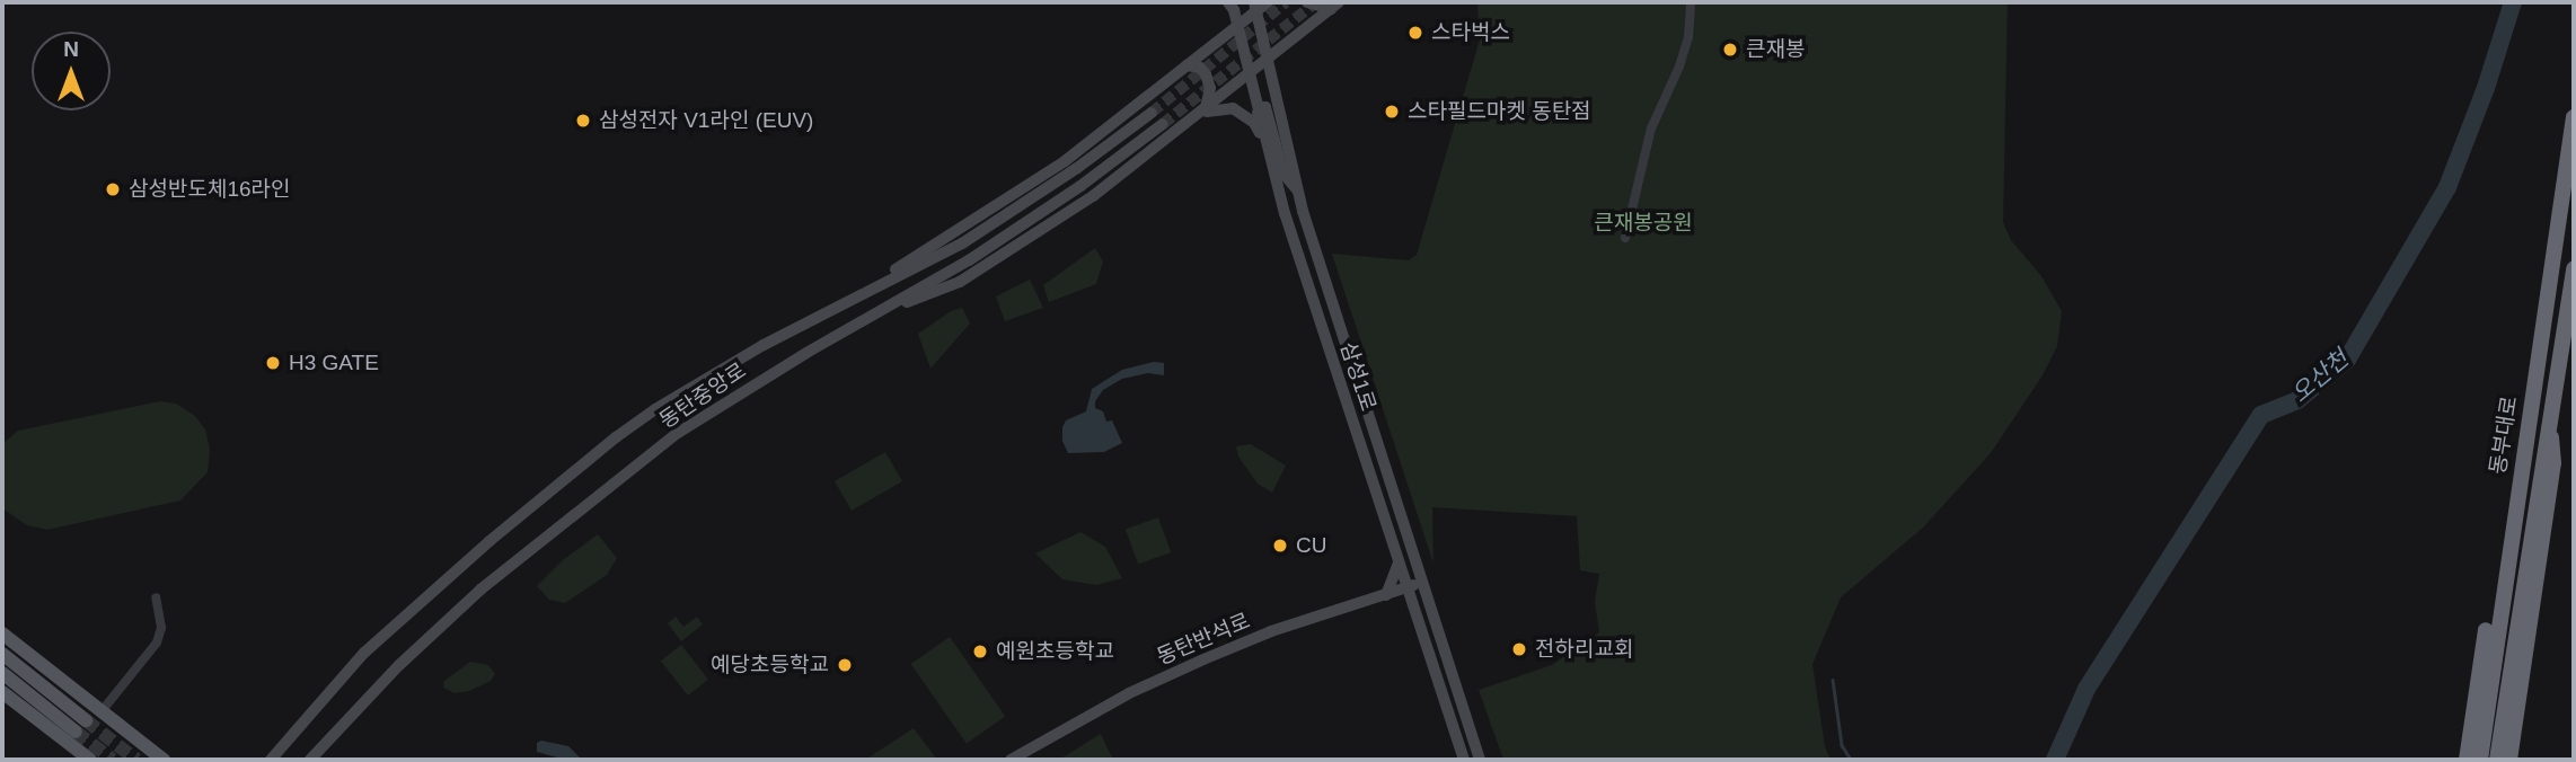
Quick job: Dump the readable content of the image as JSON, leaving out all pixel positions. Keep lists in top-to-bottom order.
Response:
{
  "streets": {
    "highway": ["동부대로"],
    "street": ["삼성1로", "동탄중앙로", "동탄반석로"]
  },
  "crossings": [
    ["삼성1로", "동탄반석로"]
  ],
  "water": ["오산천"],
  "parks": ["큰재봉공원"],
  "places": [
    "스타벅스",
    "큰재봉",
    "스타필드마켓 동탄점",
    "삼성전자 V1라인 (EUV)",
    "삼성반도체16라인",
    "H3 GATE",
    "CU",
    "전하리교회",
    "예원초등학교",
    "예당초등학교"
  ],
  "north": "top"
}
